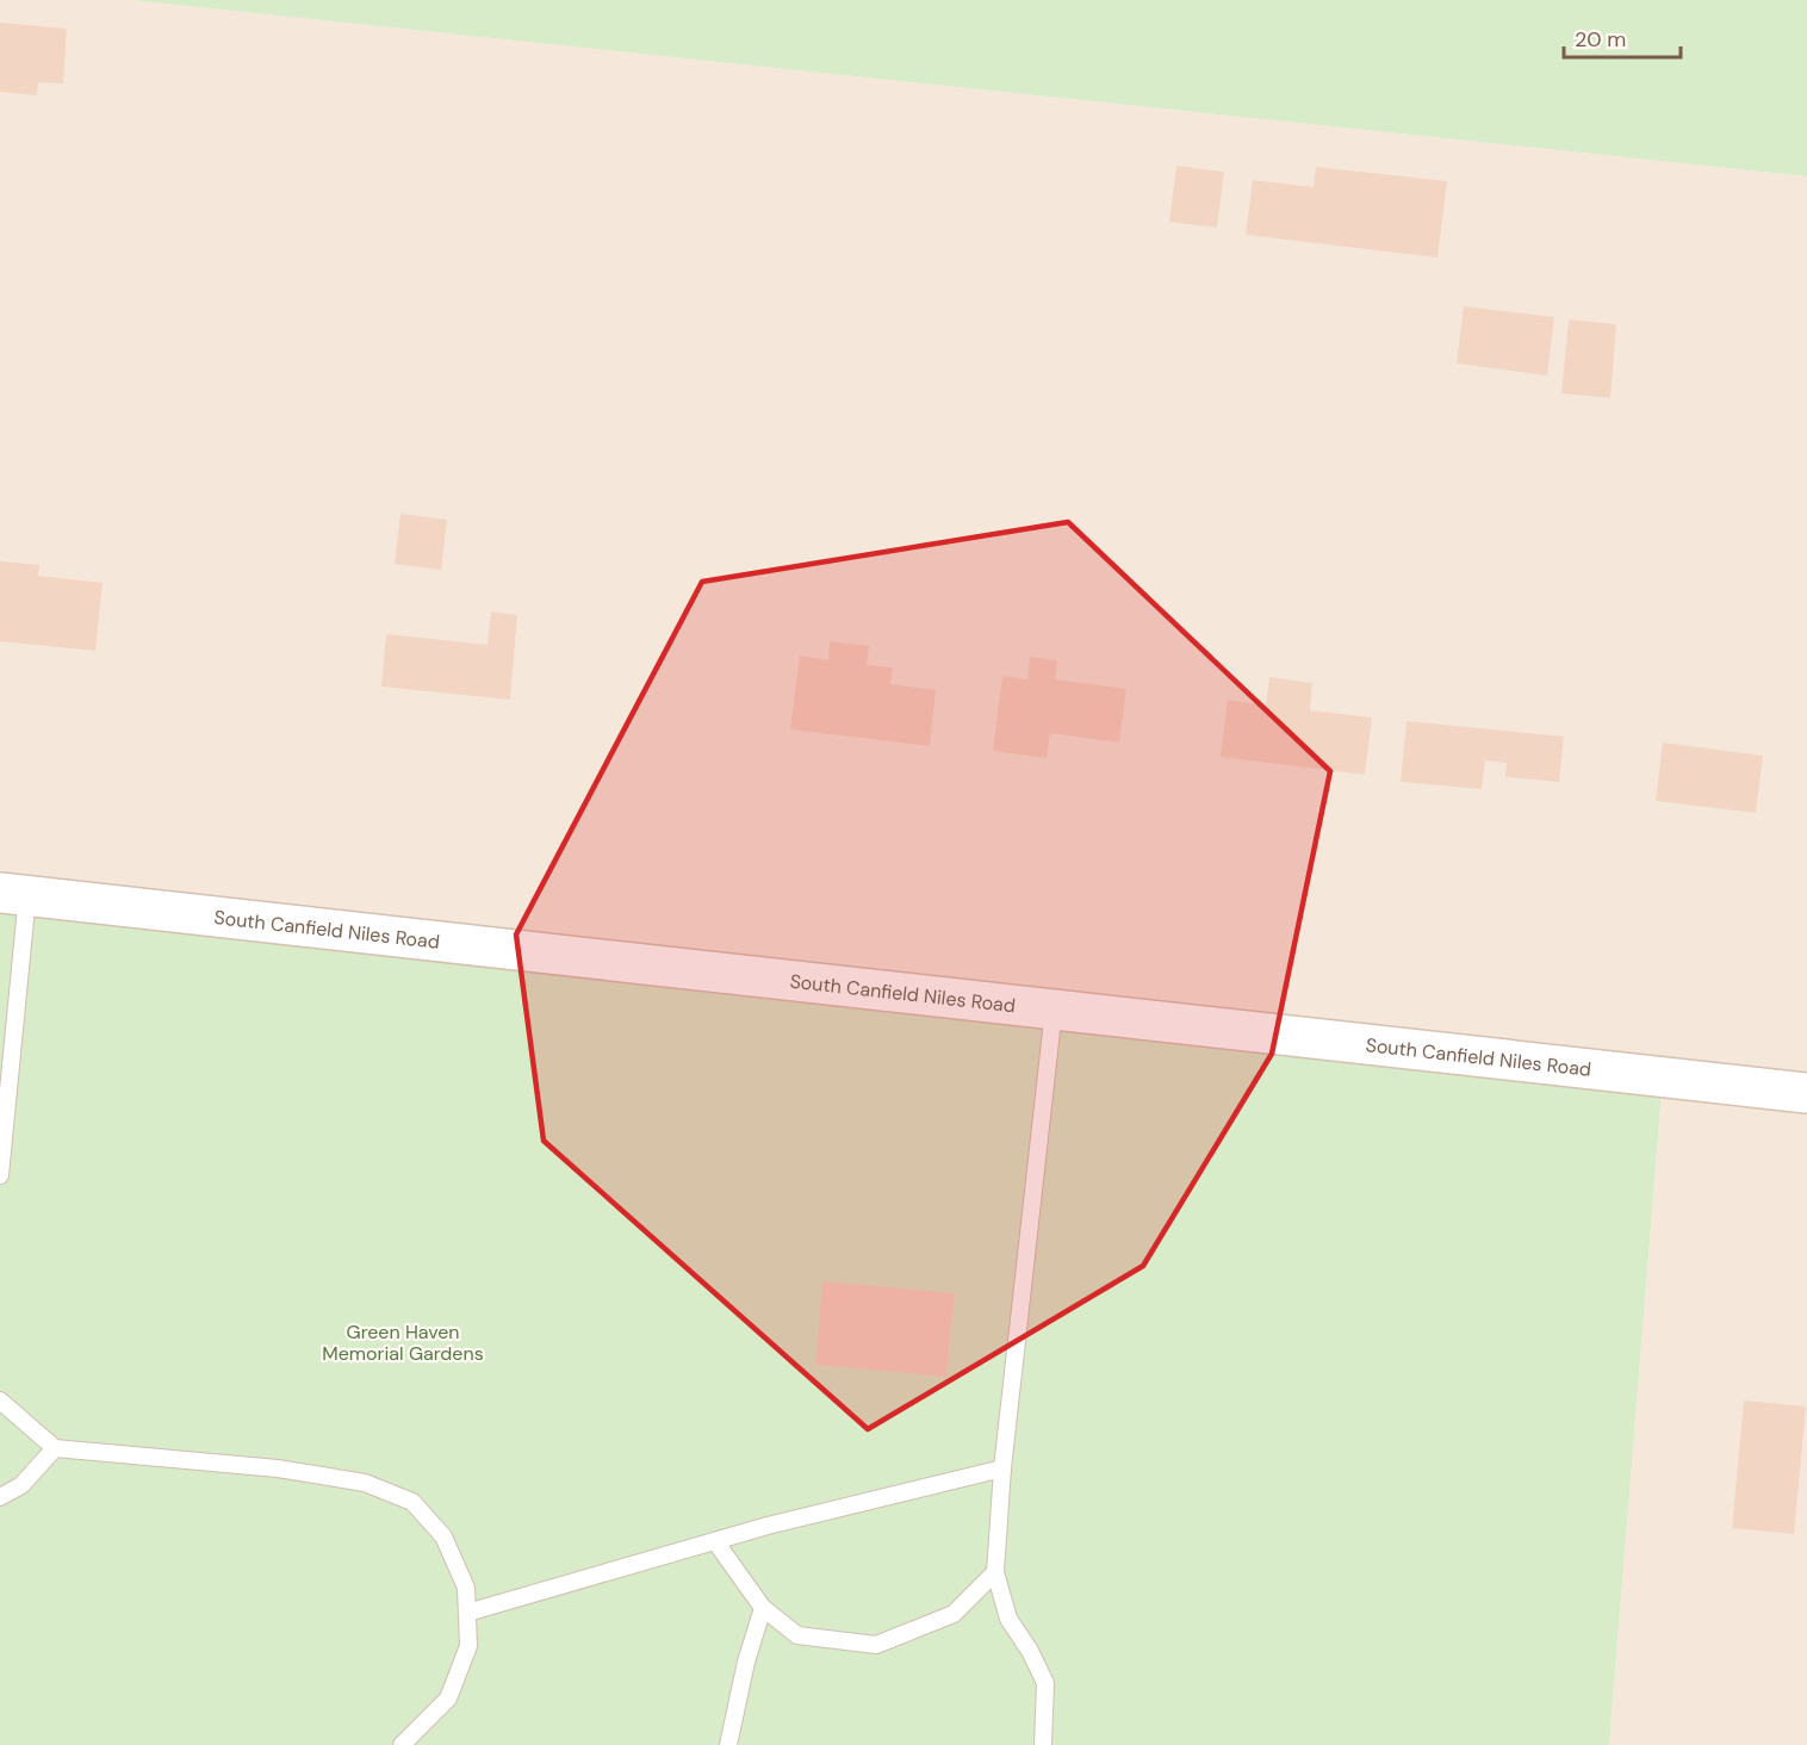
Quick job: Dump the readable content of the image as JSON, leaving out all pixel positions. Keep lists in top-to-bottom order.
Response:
{
  "streets": {
    "main road": ["South Canfield Niles Road"]
  },
  "parks": ["Green Haven Memorial Gardens"],
  "scale_bar": "20 m"
}
